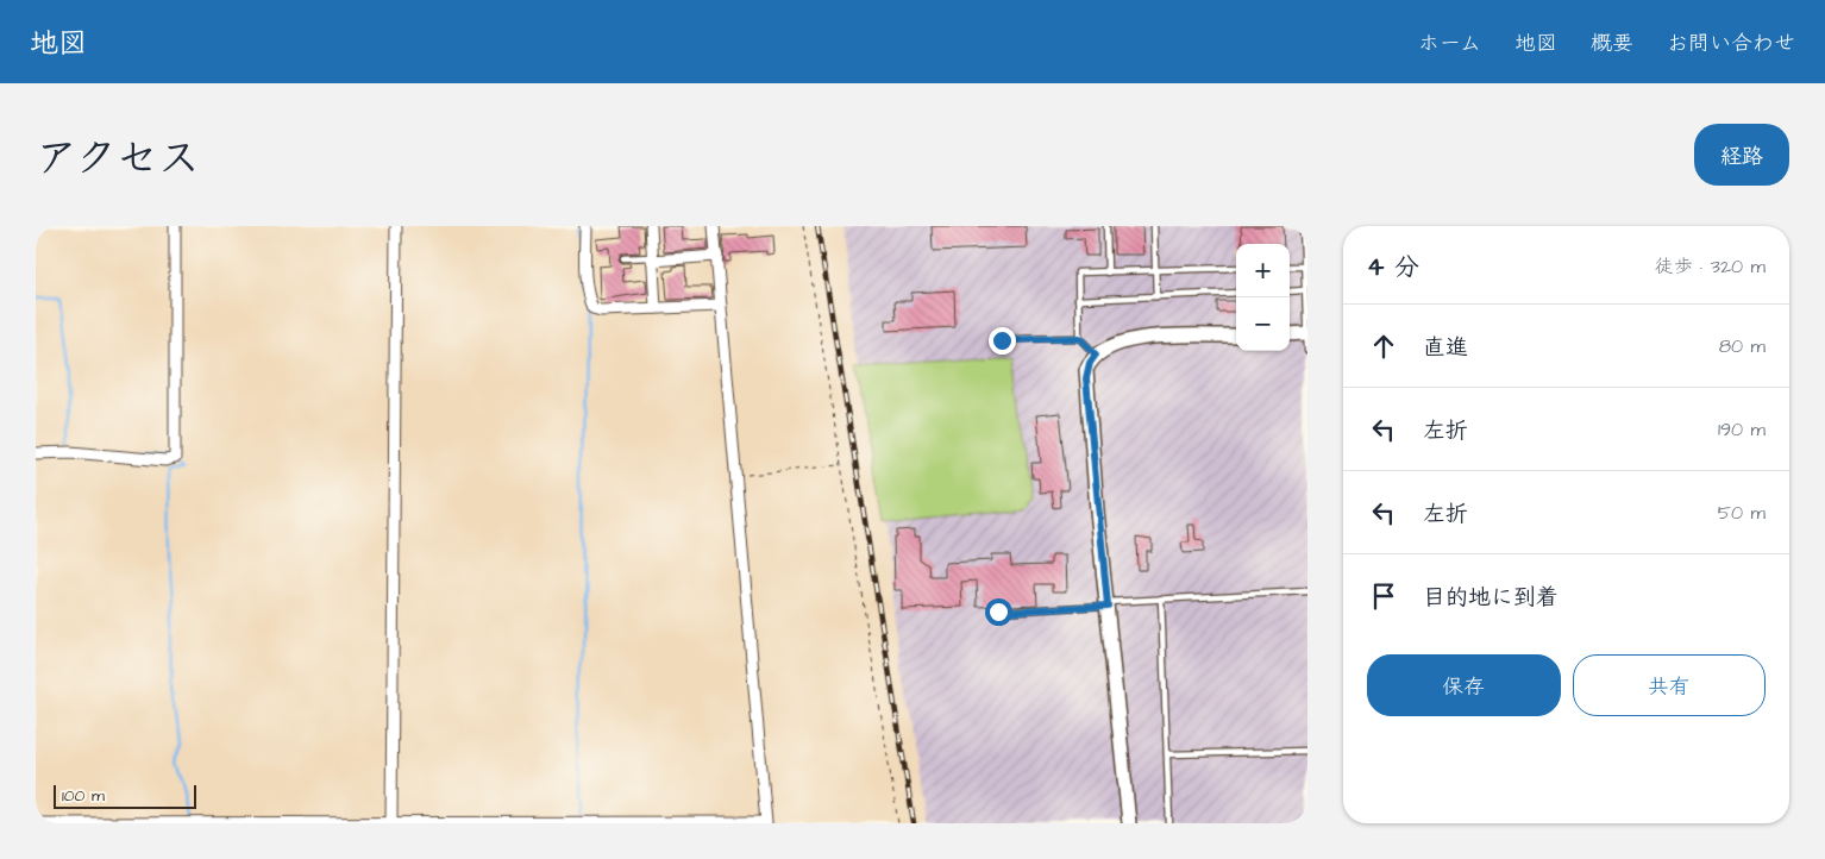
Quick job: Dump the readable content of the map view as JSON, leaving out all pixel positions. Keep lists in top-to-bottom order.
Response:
{
  "scale_bar": "100 m",
  "page": {
    "header": "地図",
    "nav": [
      "ホーム",
      "地図",
      "概要",
      "お問い合わせ"
    ],
    "title": "アクセス",
    "buttons": [
      "経路",
      ["保存", "共有"]
    ],
    "heading": ["4 分", "徒歩 · 320 m"],
    "map_buttons": ["+", "−"],
    "list": [
      ["直進", "80 m"],
      ["左折", "190 m"],
      ["左折", "50 m"],
      "目的地に到着"
    ],
    "scale": "100 m"
  }
}
